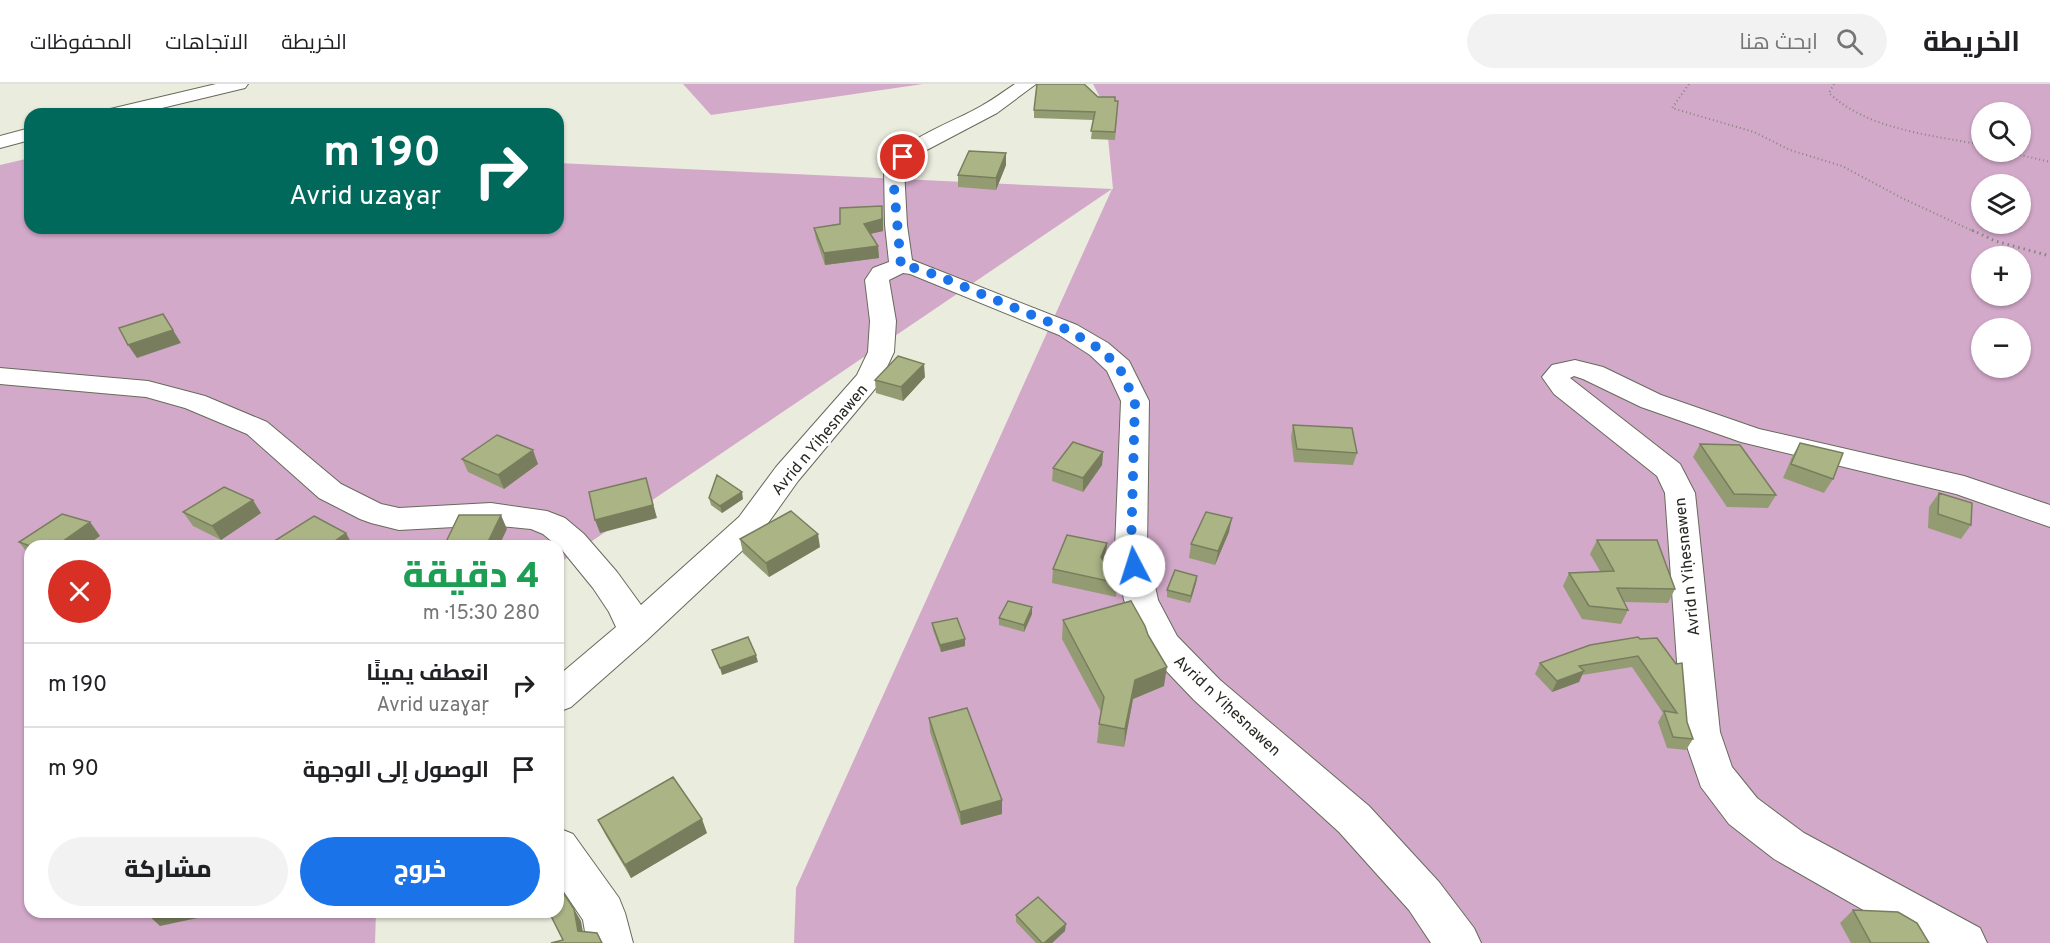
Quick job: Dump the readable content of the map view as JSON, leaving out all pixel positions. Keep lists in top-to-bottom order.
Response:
{
  "streets": {
    "street": ["Avrid n Yiḥesnawen"]
  },
  "page": {
    "header": "الخريطة",
    "search": "ابحث هنا",
    "nav": ["الخريطة", "الاتجاهات", "المحفوظات"],
    "map_buttons": ["+", "−"],
    "turn": ["190 m", "Avrid uzaɣaṛ"],
    "heading": ["4 دقيقة", "280 m · 15:30"],
    "list": [
      {
        "name": "انعطف يمينًا",
        "note": "Avrid uzaɣaṛ",
        "value": "190 m"
      },
      {
        "name": "الوصول إلى الوجهة",
        "value": "90 m"
      }
    ],
    "buttons": ["خروج", "مشاركة"]
  }
}
